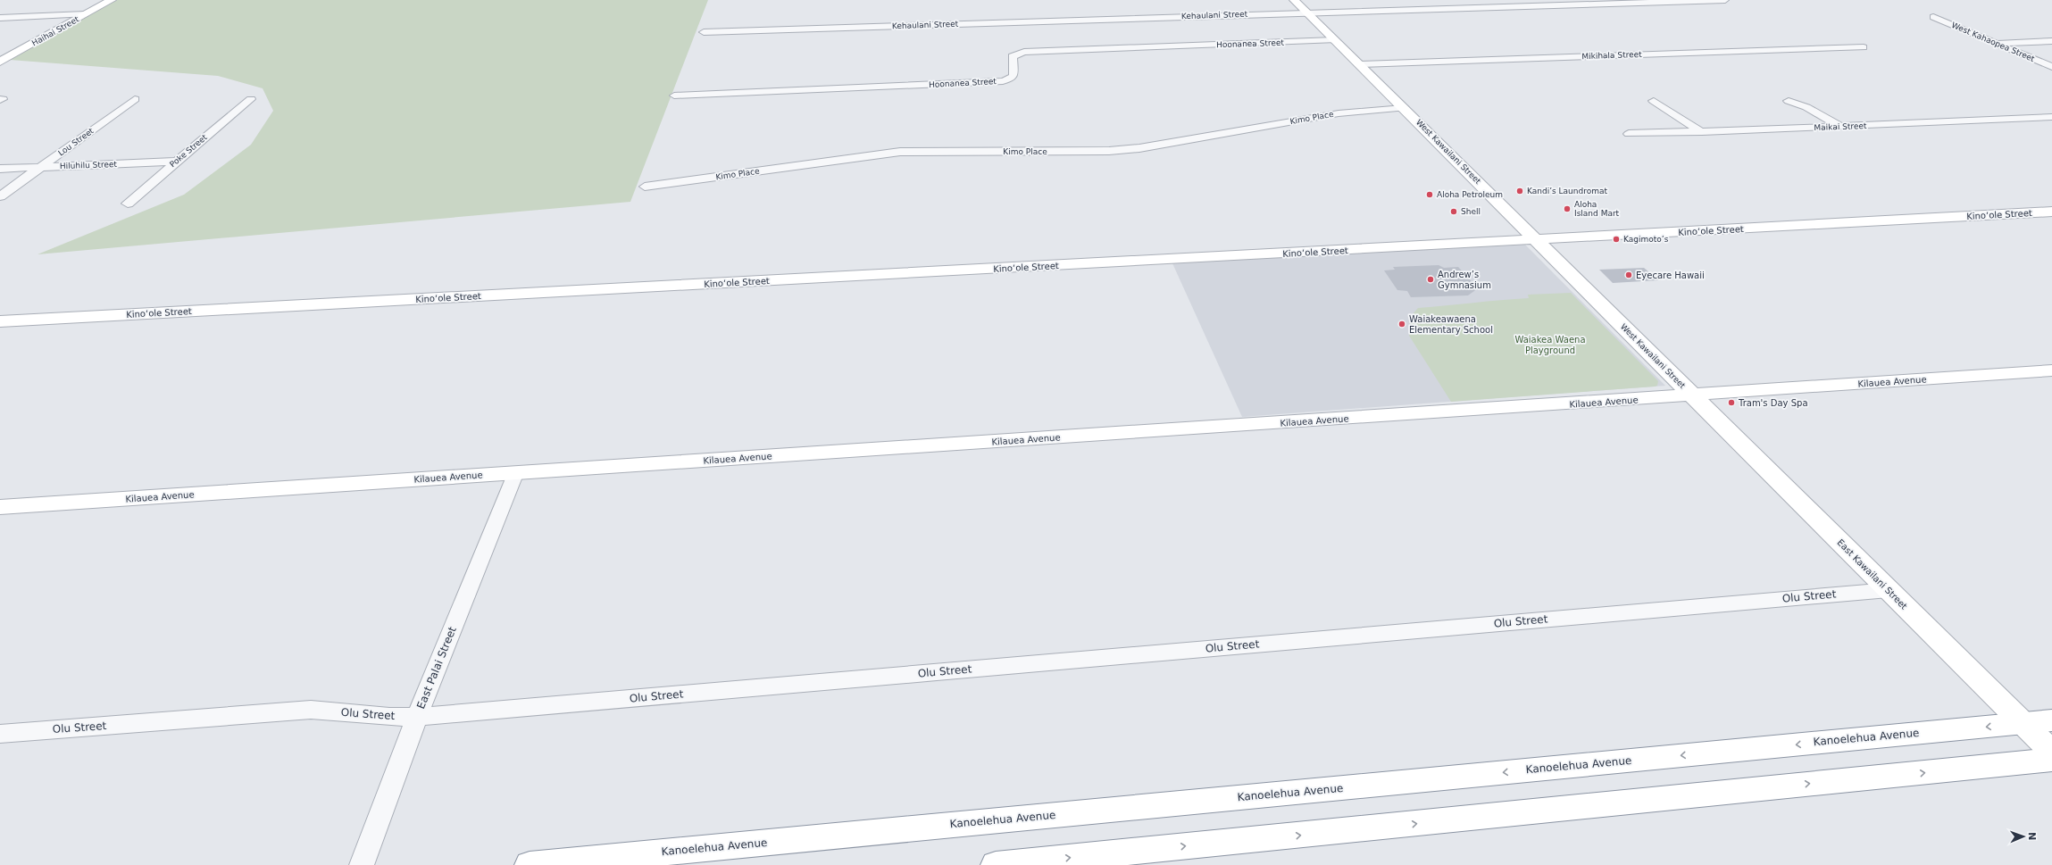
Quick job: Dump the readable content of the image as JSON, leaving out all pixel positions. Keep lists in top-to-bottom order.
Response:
{
  "streets": {
    "main road": [
      "Haihai Street",
      "West Kawailani Street",
      "Kinoʻole Street",
      "Kilauea Avenue",
      "East Kawailani Street",
      "Kanoelehua Avenue"
    ],
    "street": [
      "Kehaulani Street",
      "West Kahaopea Street",
      "Hoonanea Street",
      "Mikihala Street",
      "Kimo Place",
      "Maikai Street",
      "Lou Street",
      "Poke Street",
      "Hiluhilu Street",
      "Olu Street",
      "East Palai Street"
    ]
  },
  "crossings": [
    ["Kehaulani Street", "West Kawailani Street"],
    ["Hoonanea Street", "West Kawailani Street"],
    ["Mikihala Street", "West Kawailani Street"],
    ["Kimo Place", "West Kawailani Street"],
    ["Lou Street", "Hiluhilu Street"],
    ["Poke Street", "Hiluhilu Street"],
    ["West Kawailani Street", "Kinoʻole Street"],
    ["West Kawailani Street", "Kilauea Avenue"],
    ["West Kawailani Street", "East Kawailani Street"],
    ["Kilauea Avenue", "East Kawailani Street"],
    ["Kilauea Avenue", "East Palai Street"],
    ["East Kawailani Street", "Olu Street"],
    ["East Kawailani Street", "Kanoelehua Avenue"],
    ["Olu Street", "East Palai Street"]
  ],
  "parks": ["Waiakea Waena Playground"],
  "places": [
    "Kandi’s Laundromat",
    "Aloha Petroleum",
    "Aloha Island Mart",
    "Shell",
    "Kagimoto’s",
    "Eyecare Hawaii",
    "Andrew’s Gymnasium",
    "Waiakeawaena Elementary School",
    "Tram's Day Spa"
  ],
  "north": "right"
}
